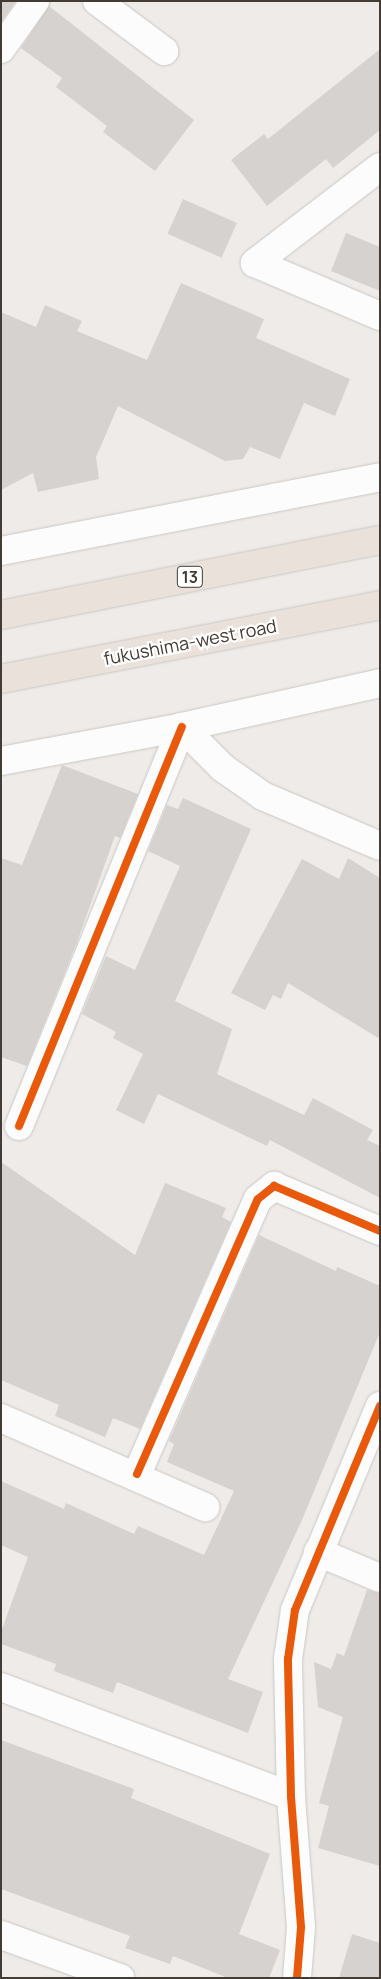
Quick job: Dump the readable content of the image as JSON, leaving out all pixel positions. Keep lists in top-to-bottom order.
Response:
{
  "streets": {
    "highway": ["13", "fukushima-west road"]
  }
}
